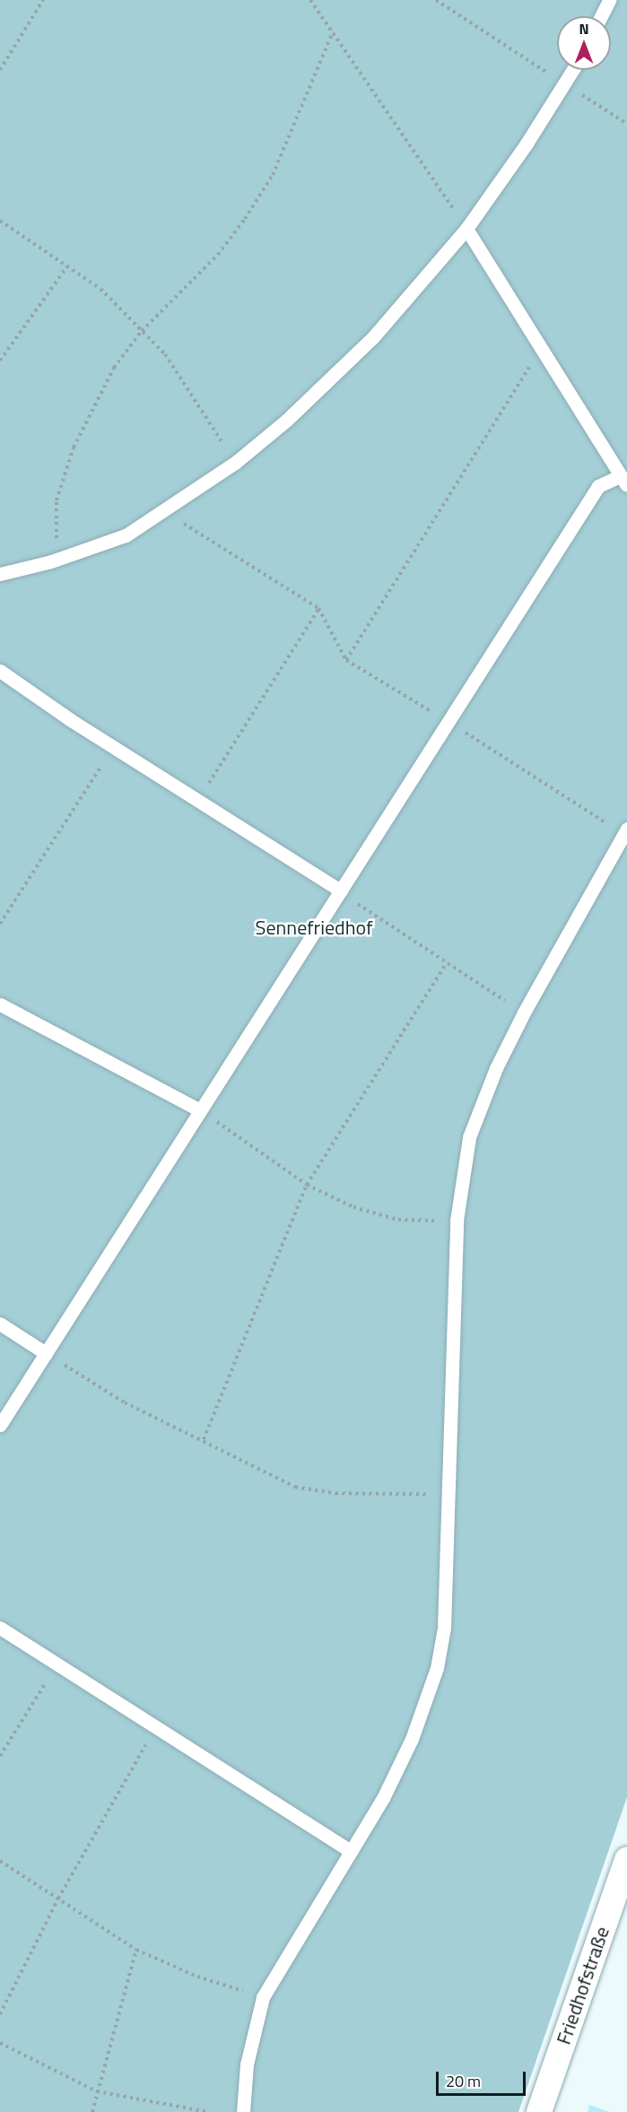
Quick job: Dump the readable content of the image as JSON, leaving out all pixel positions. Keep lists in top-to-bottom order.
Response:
{
  "streets": {
    "street": ["Friedhofstraße"]
  },
  "parks": ["Sennefriedhof"],
  "scale_bar": "20 m",
  "north": "top"
}
